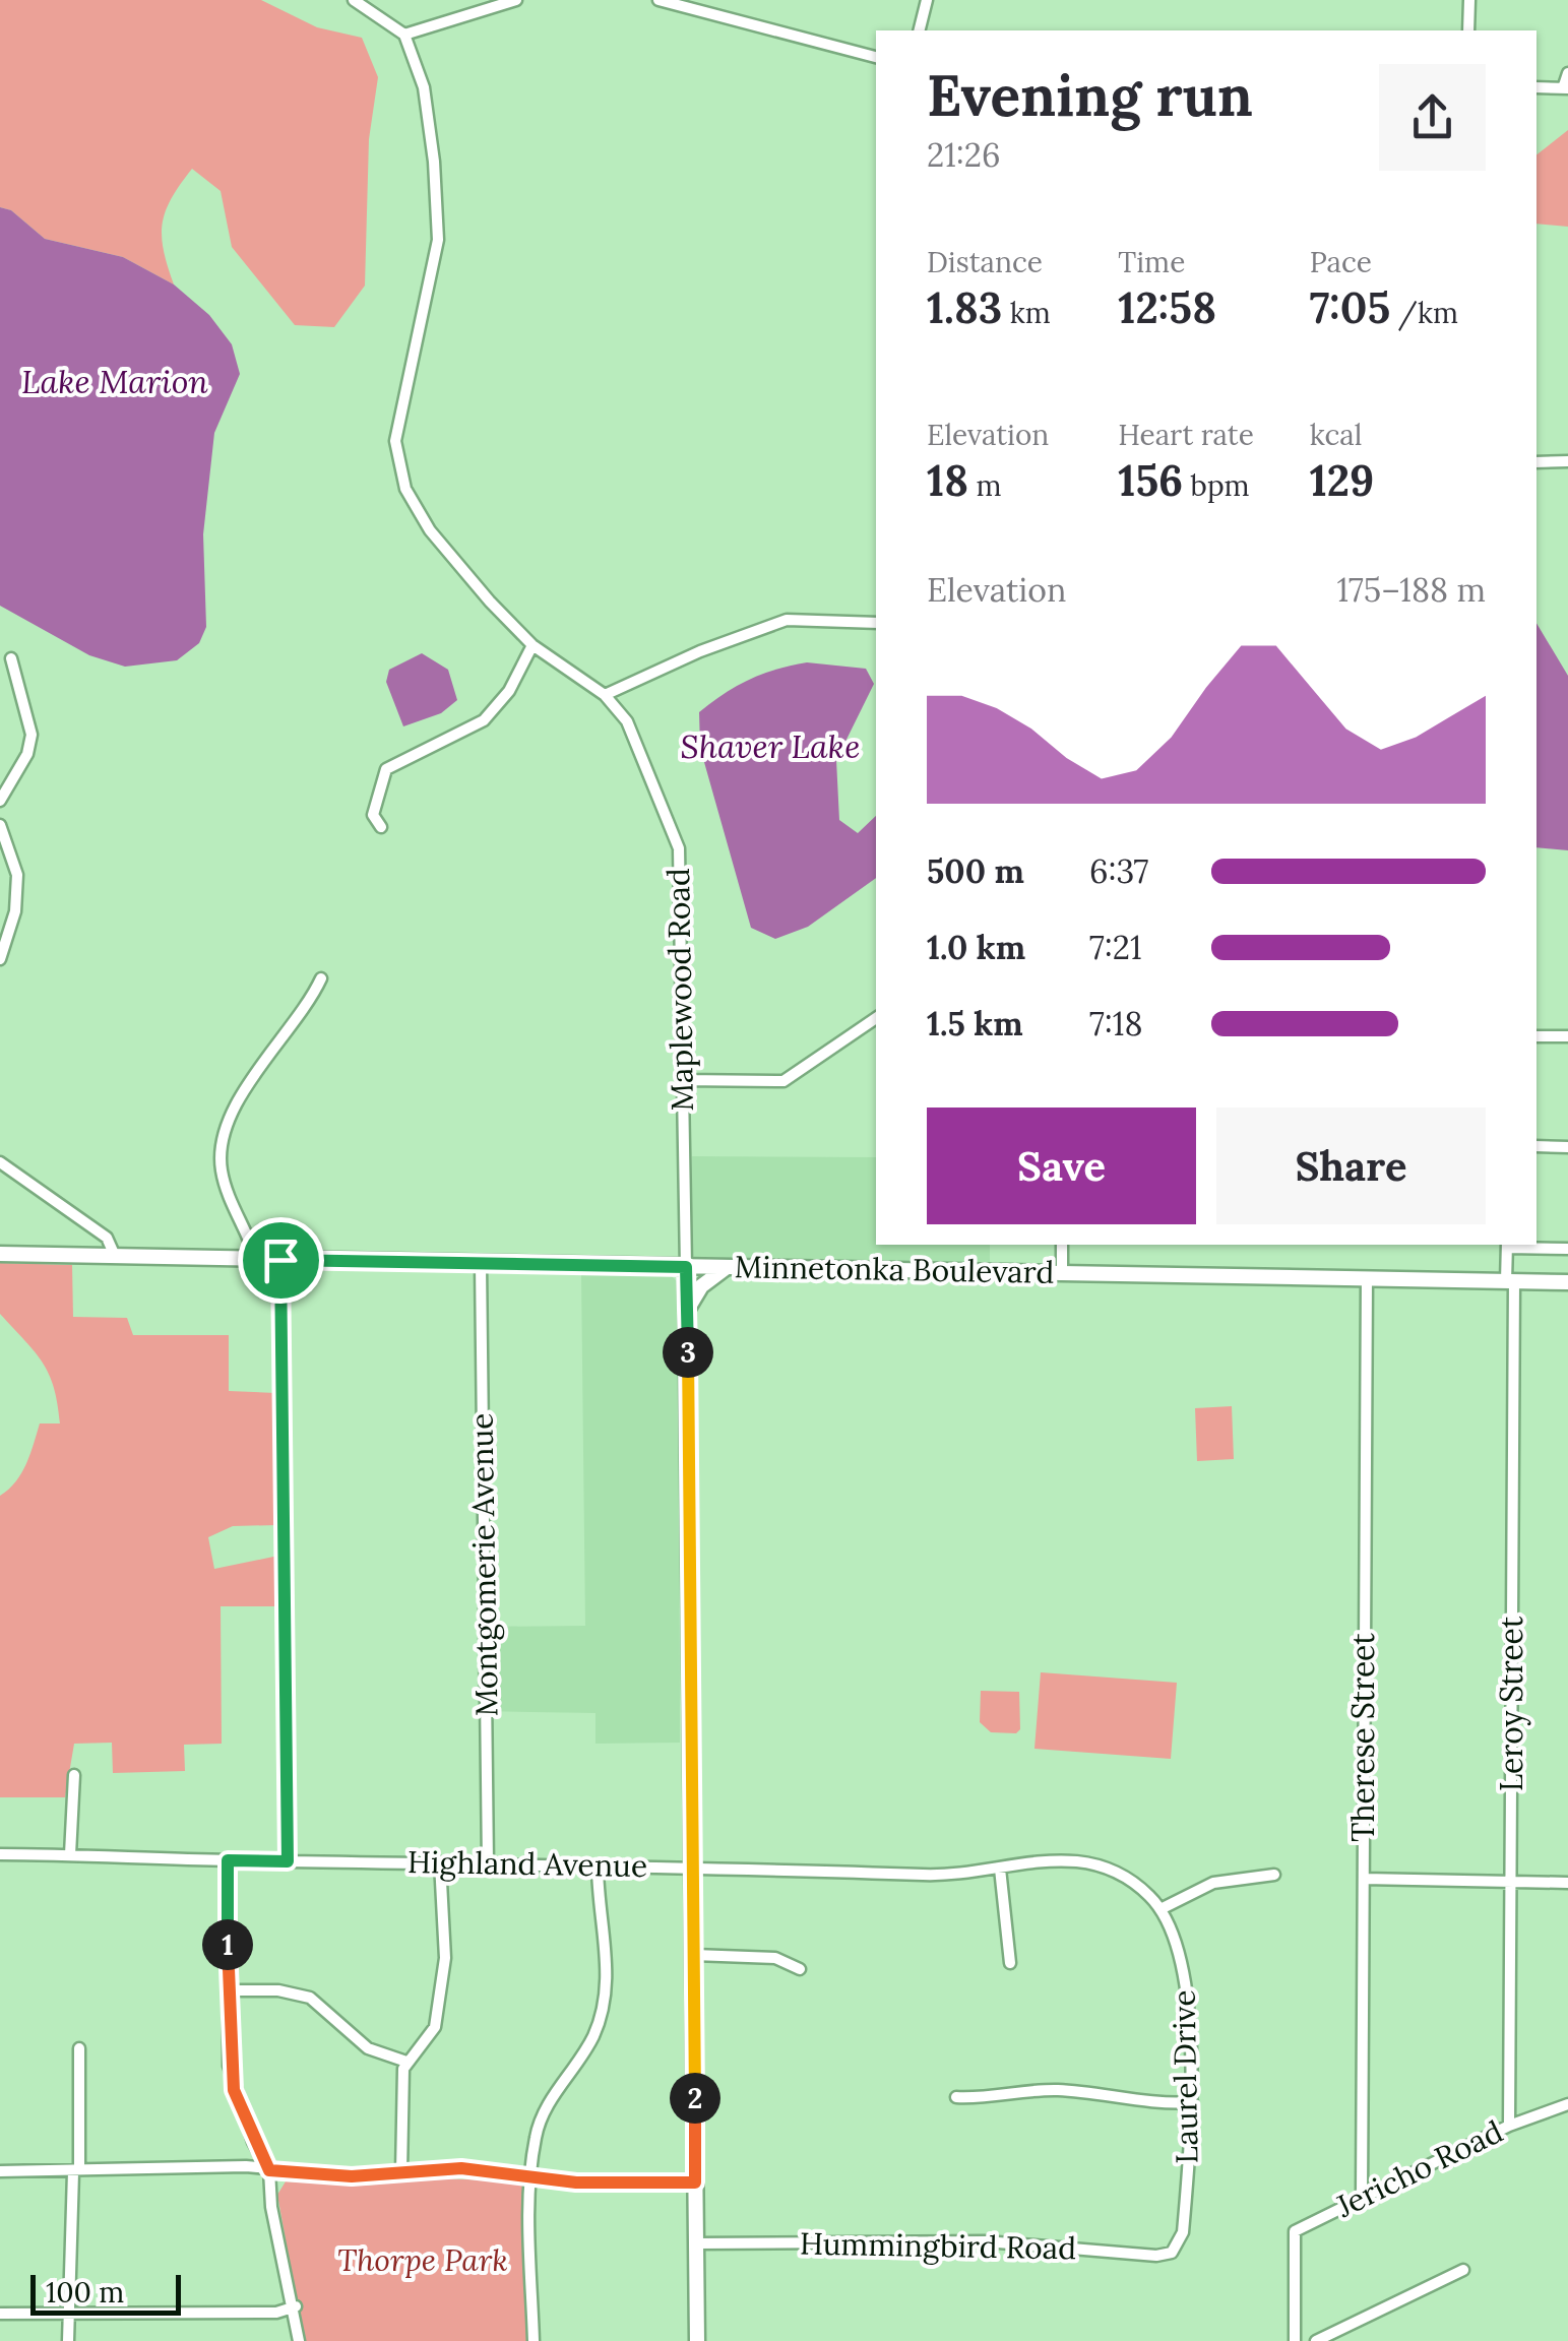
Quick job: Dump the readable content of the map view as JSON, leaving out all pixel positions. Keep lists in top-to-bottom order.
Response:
{
  "streets": {
    "street": [
      "Maplewood Road",
      "Minnetonka Boulevard",
      "Montgomerie Avenue",
      "Leroy Street",
      "Therese Street",
      "Highland Avenue",
      "Laurel Drive",
      "Jericho Road",
      "Hummingbird Road"
    ]
  },
  "crossings": [
    ["Maplewood Road", "Minnetonka Boulevard"],
    ["Minnetonka Boulevard", "Montgomerie Avenue"],
    ["Minnetonka Boulevard", "Leroy Street"],
    ["Minnetonka Boulevard", "Therese Street"],
    ["Montgomerie Avenue", "Highland Avenue"],
    ["Leroy Street", "Jericho Road"],
    ["Therese Street", "Jericho Road"],
    ["Highland Avenue", "Laurel Drive"],
    ["Laurel Drive", "Hummingbird Road"]
  ],
  "water": ["Lake Marion", "Shaver Lake"],
  "parks": ["Thorpe Park"],
  "scale_bar": "100 m",
  "page": {
    "heading": ["Evening run", "21:26"],
    "stats": [
      ["Distance", "1.83 km"],
      ["Time", "12:58"],
      ["Pace", "7:05 /km"],
      ["Elevation", "18 m"],
      ["Heart rate", "156 bpm"],
      ["kcal", "129"]
    ],
    "chart": ["Elevation", "175–188 m"],
    "list": [
      {
        "name": "500 m",
        "note": "6:37"
      },
      {
        "name": "1.0 km",
        "note": "7:21"
      },
      {
        "name": "1.5 km",
        "note": "7:18"
      }
    ],
    "buttons": ["Save", "Share"],
    "pins": ["3", "1", "2"],
    "scale": "100 m"
  }
}
